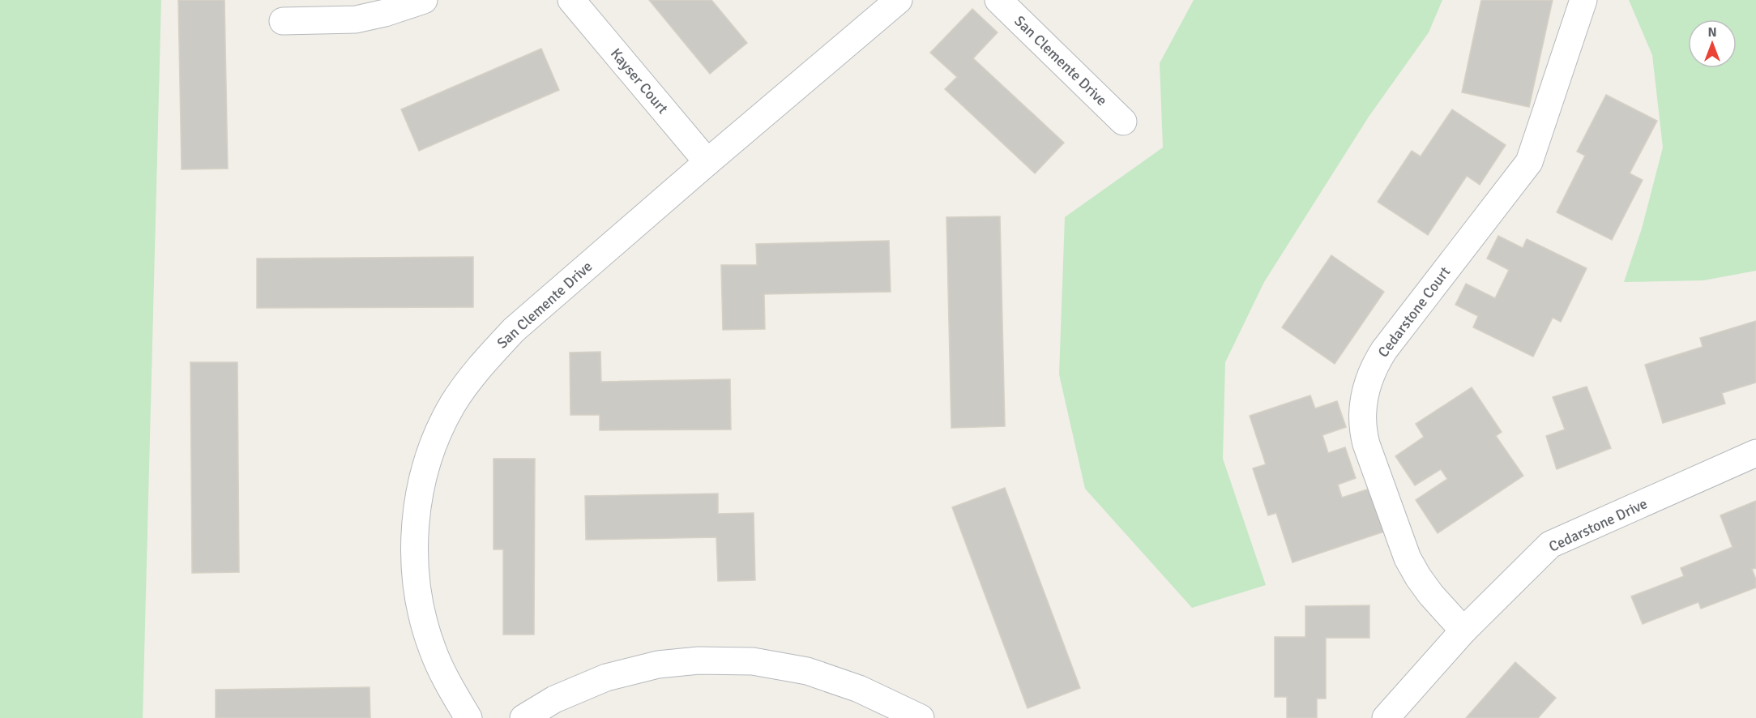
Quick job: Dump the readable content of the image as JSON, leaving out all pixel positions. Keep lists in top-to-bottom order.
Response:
{
  "streets": {
    "street": [
      "San Clemente Drive",
      "Kayser Court",
      "Cedarstone Court",
      "Cedarstone Drive"
    ]
  },
  "crossings": [
    ["San Clemente Drive", "Kayser Court"],
    ["Cedarstone Court", "Cedarstone Drive"]
  ],
  "north": "top"
}
